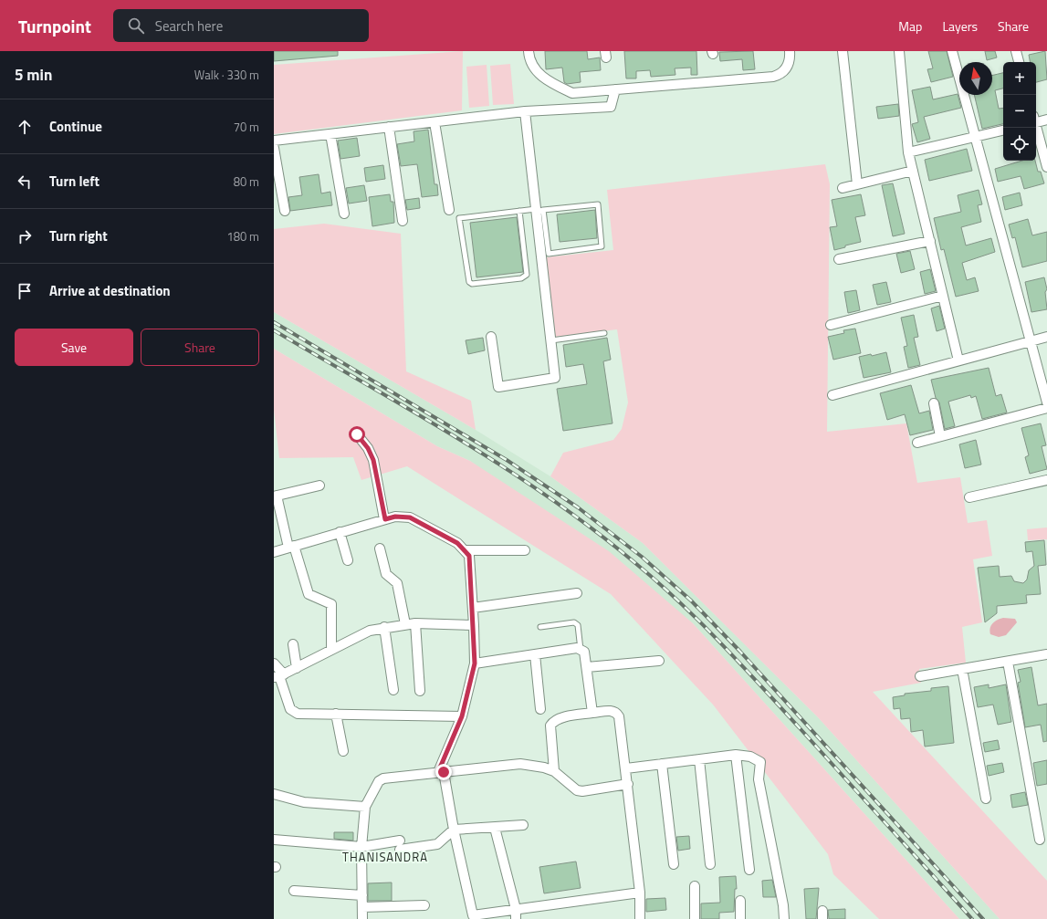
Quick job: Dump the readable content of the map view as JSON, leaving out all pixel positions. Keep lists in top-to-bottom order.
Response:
{
  "districts": ["THANISANDRA"],
  "north": "top",
  "page": {
    "header": "Turnpoint",
    "search": "Search here",
    "nav": ["Map", "Layers", "Share"],
    "heading": ["5 min", "Walk · 330 m"],
    "map_buttons": ["+", "−"],
    "list": [
      ["Continue", "70 m"],
      ["Turn left", "80 m"],
      ["Turn right", "180 m"],
      "Arrive at destination"
    ],
    "buttons": ["Save", "Share"]
  }
}
